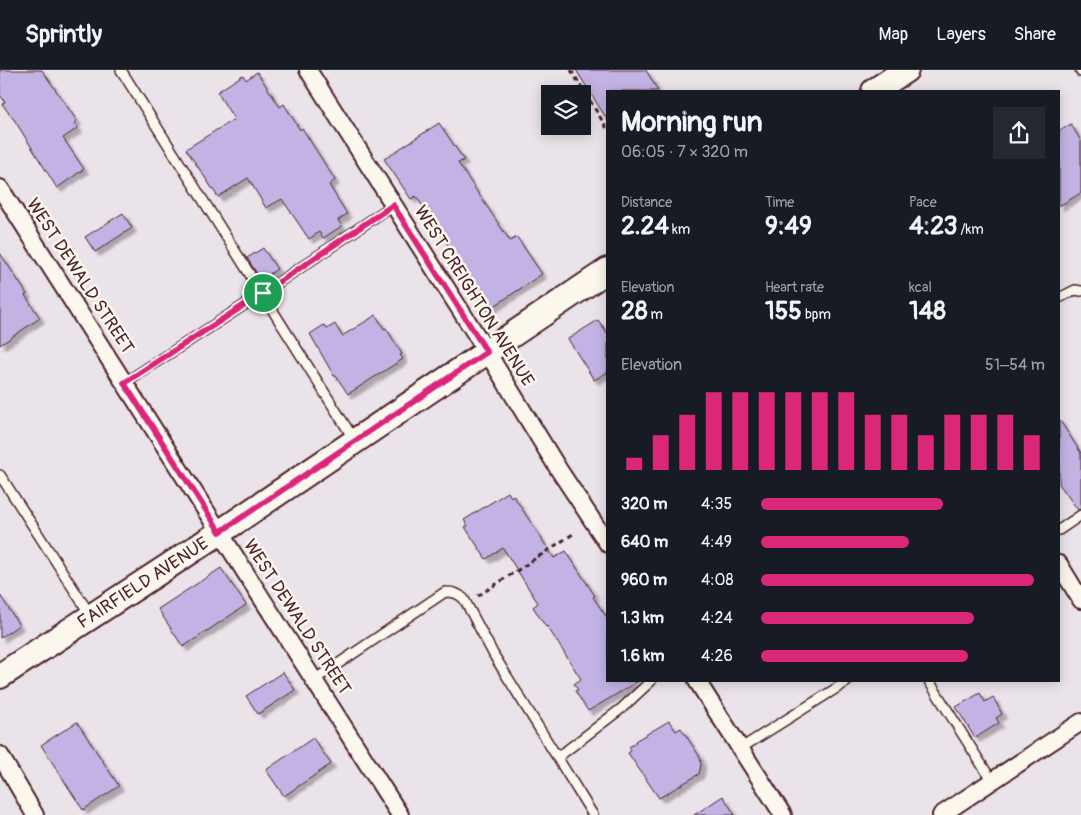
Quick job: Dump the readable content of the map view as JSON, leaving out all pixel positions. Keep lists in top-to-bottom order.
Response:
{
  "streets": {
    "main road": ["FAIRFIELD AVENUE"],
    "street": ["WEST DEWALD STREET", "WEST CREIGHTON AVENUE"]
  },
  "crossings": [
    ["WEST DEWALD STREET", "FAIRFIELD AVENUE"],
    ["WEST CREIGHTON AVENUE", "FAIRFIELD AVENUE"]
  ],
  "page": {
    "header": "Sprintly",
    "nav": ["Map", "Layers", "Share"],
    "heading": ["Morning run", "06:05 · 7 × 320 m"],
    "stats": [
      ["Distance", "2.24 km"],
      ["Time", "9:49"],
      ["Pace", "4:23 /km"],
      ["Elevation", "28 m"],
      ["Heart rate", "155 bpm"],
      ["kcal", "148"]
    ],
    "chart": ["Elevation", "51–54 m"],
    "list": [
      {
        "name": "320 m",
        "note": "4:35"
      },
      {
        "name": "640 m",
        "note": "4:49"
      },
      {
        "name": "960 m",
        "note": "4:08"
      },
      {
        "name": "1.3 km",
        "note": "4:24"
      },
      {
        "name": "1.6 km",
        "note": "4:26"
      }
    ]
  }
}
